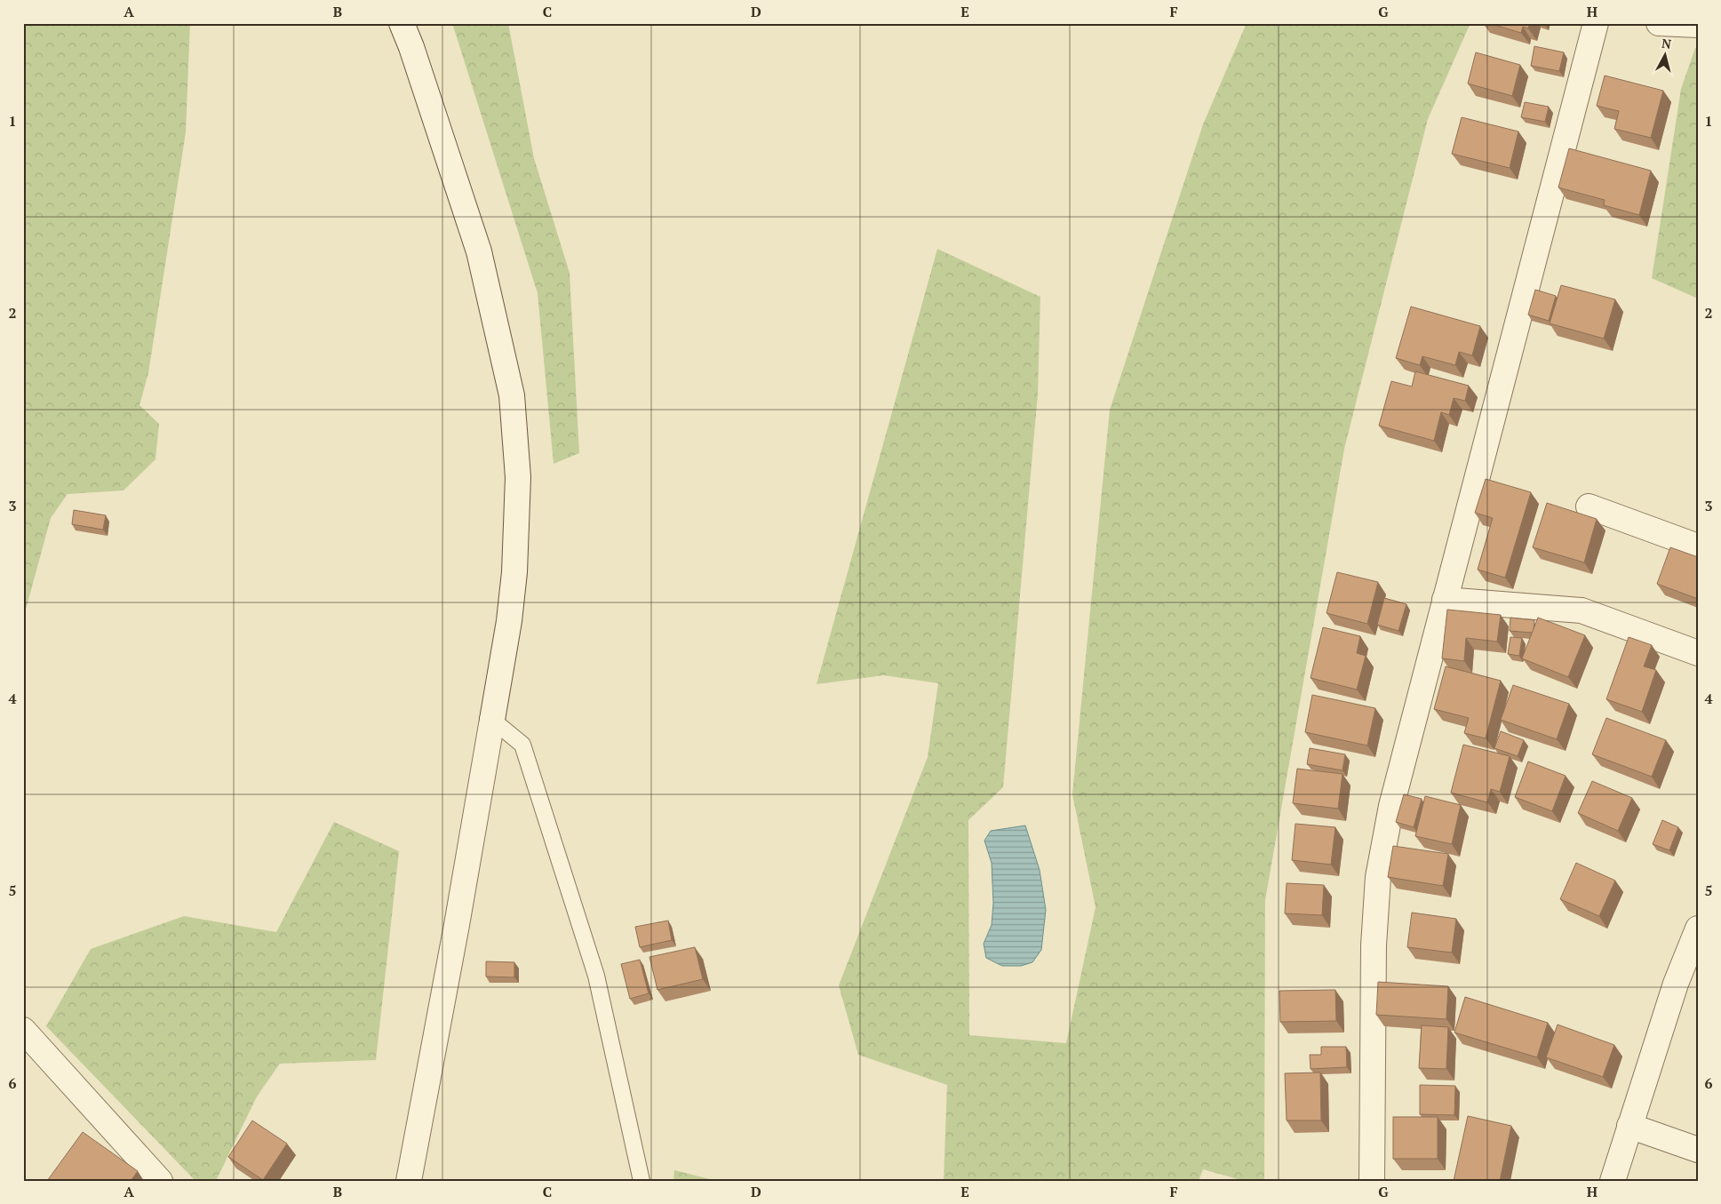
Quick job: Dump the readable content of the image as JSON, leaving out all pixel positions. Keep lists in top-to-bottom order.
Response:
{
  "north": "top",
  "grid": {
    "columns": [
      "A",
      "B",
      "C",
      "D",
      "E",
      "F",
      "G",
      "H"
    ],
    "rows": [
      "1",
      "2",
      "3",
      "4",
      "5",
      "6"
    ]
  }
}
